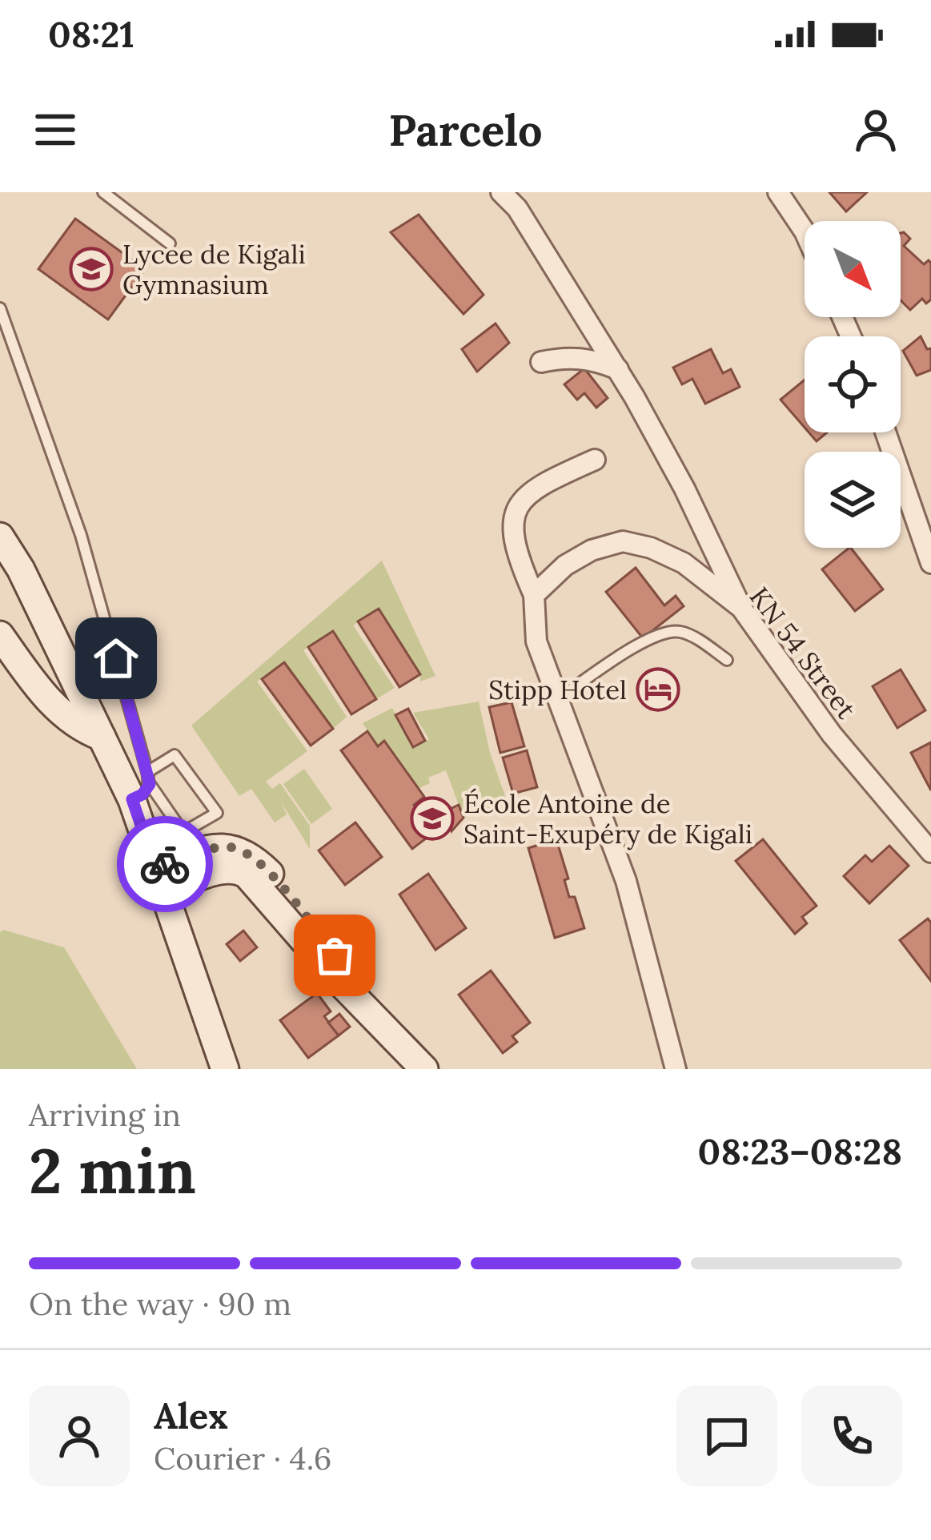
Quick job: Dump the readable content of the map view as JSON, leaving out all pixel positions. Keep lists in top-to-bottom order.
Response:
{
  "streets": {
    "street": ["KN 54 Street"]
  },
  "places": {
    "school or university": ["Lycee de Kigali Gymnasium", "École Antoine de Saint-Exupéry de Kigali"],
    "hotel": ["Stipp Hotel"]
  },
  "north": "bottom right",
  "page": {
    "status": "08:21",
    "header": "Parcelo",
    "heading": ["2 min", "Arriving in", "08:23–08:28"],
    "panel": ["Alex", "Courier · 4.6"],
    "bar": "On the way · 90 m"
  }
}
